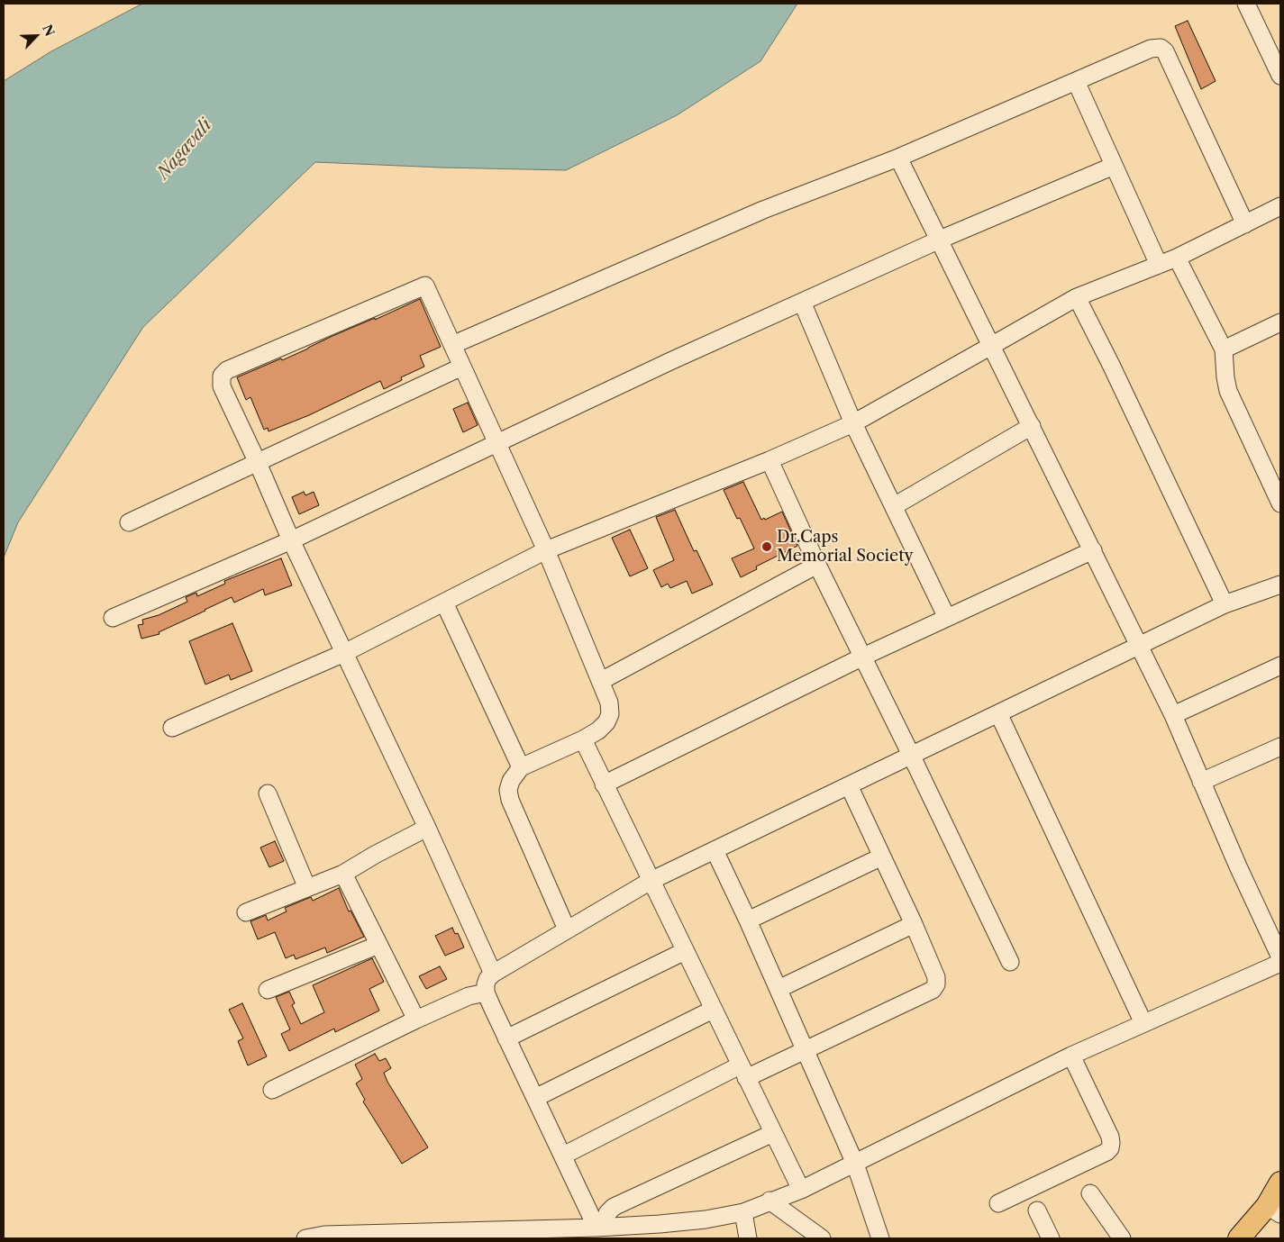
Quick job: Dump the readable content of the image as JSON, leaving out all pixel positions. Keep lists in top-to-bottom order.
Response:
{
  "water": ["Nagavali"],
  "places": ["Dr.Caps Memorial Society"],
  "north": "top right"
}
